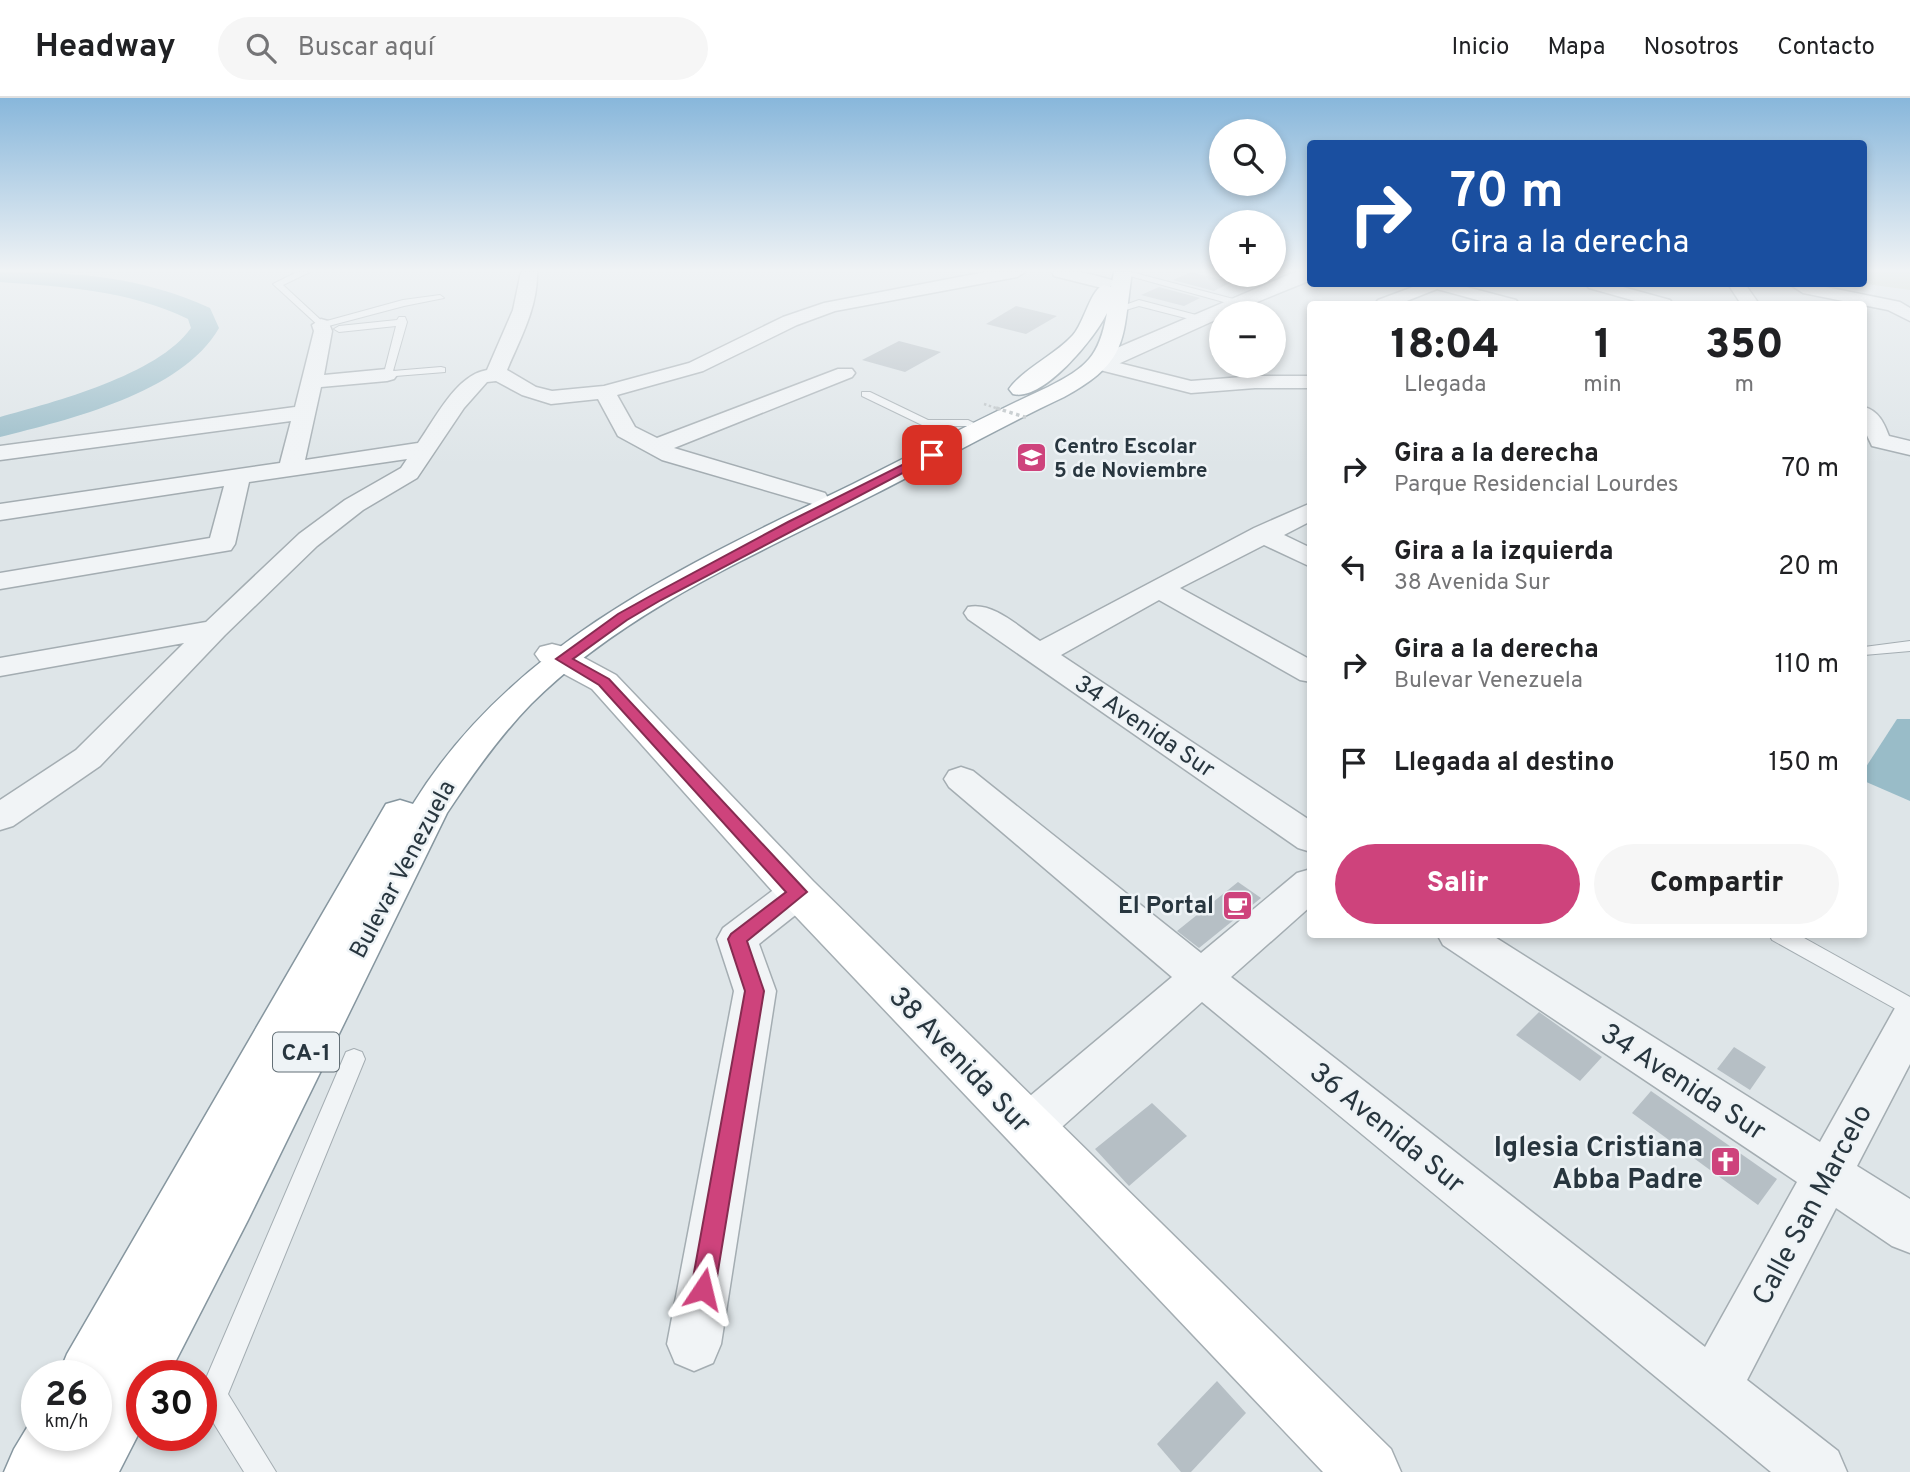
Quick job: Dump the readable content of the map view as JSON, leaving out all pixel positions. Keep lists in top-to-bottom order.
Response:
{
  "streets": {
    "main road": ["Bulevar Venezuela", "CA-1", "38 Avenida Sur"],
    "street": ["34 Avenida Sur", "36 Avenida Sur", "Calle San Marcelo"]
  },
  "crossings": [
    ["34 Avenida Sur", "Calle San Marcelo"],
    ["Bulevar Venezuela", "38 Avenida Sur"],
    ["36 Avenida Sur", "Calle San Marcelo"]
  ],
  "places": {
    "school or university": ["Centro Escolar 5 de Noviembre"],
    "cafe": ["El Portal"],
    "church": ["Iglesia Cristiana Abba Padre"]
  },
  "page": {
    "header": "Headway",
    "search": "Buscar aquí",
    "nav": [
      "Inicio",
      "Mapa",
      "Nosotros",
      "Contacto"
    ],
    "map_buttons": ["+", "−"],
    "turn": ["70 m", "Gira a la derecha"],
    "eta": [
      "18:04",
      "Llegada",
      "1",
      "min",
      "350",
      "m"
    ],
    "list": [
      {
        "name": "Gira a la derecha",
        "note": "Parque Residencial Lourdes",
        "value": "70 m"
      },
      {
        "name": "Gira a la izquierda",
        "note": "38 Avenida Sur",
        "value": "20 m"
      },
      {
        "name": "Gira a la derecha",
        "note": "Bulevar Venezuela",
        "value": "110 m"
      },
      {
        "name": "Llegada al destino",
        "value": "150 m"
      }
    ],
    "buttons": ["Salir", "Compartir"],
    "speed": "26 km/h",
    "limit": "30"
  }
}
